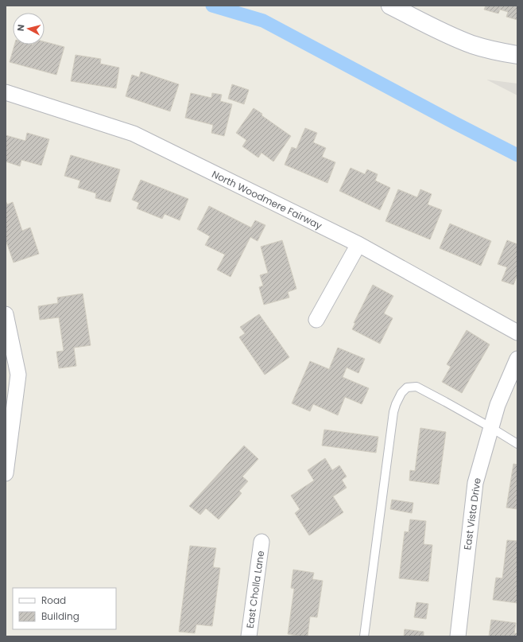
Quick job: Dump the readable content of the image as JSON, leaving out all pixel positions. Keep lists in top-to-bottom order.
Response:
{
  "streets": {
    "street": ["North Woodmere Fairway", "East Vista Drive", "East Cholla Lane"]
  },
  "legend": ["Road", "Building"],
  "north": "left"
}
